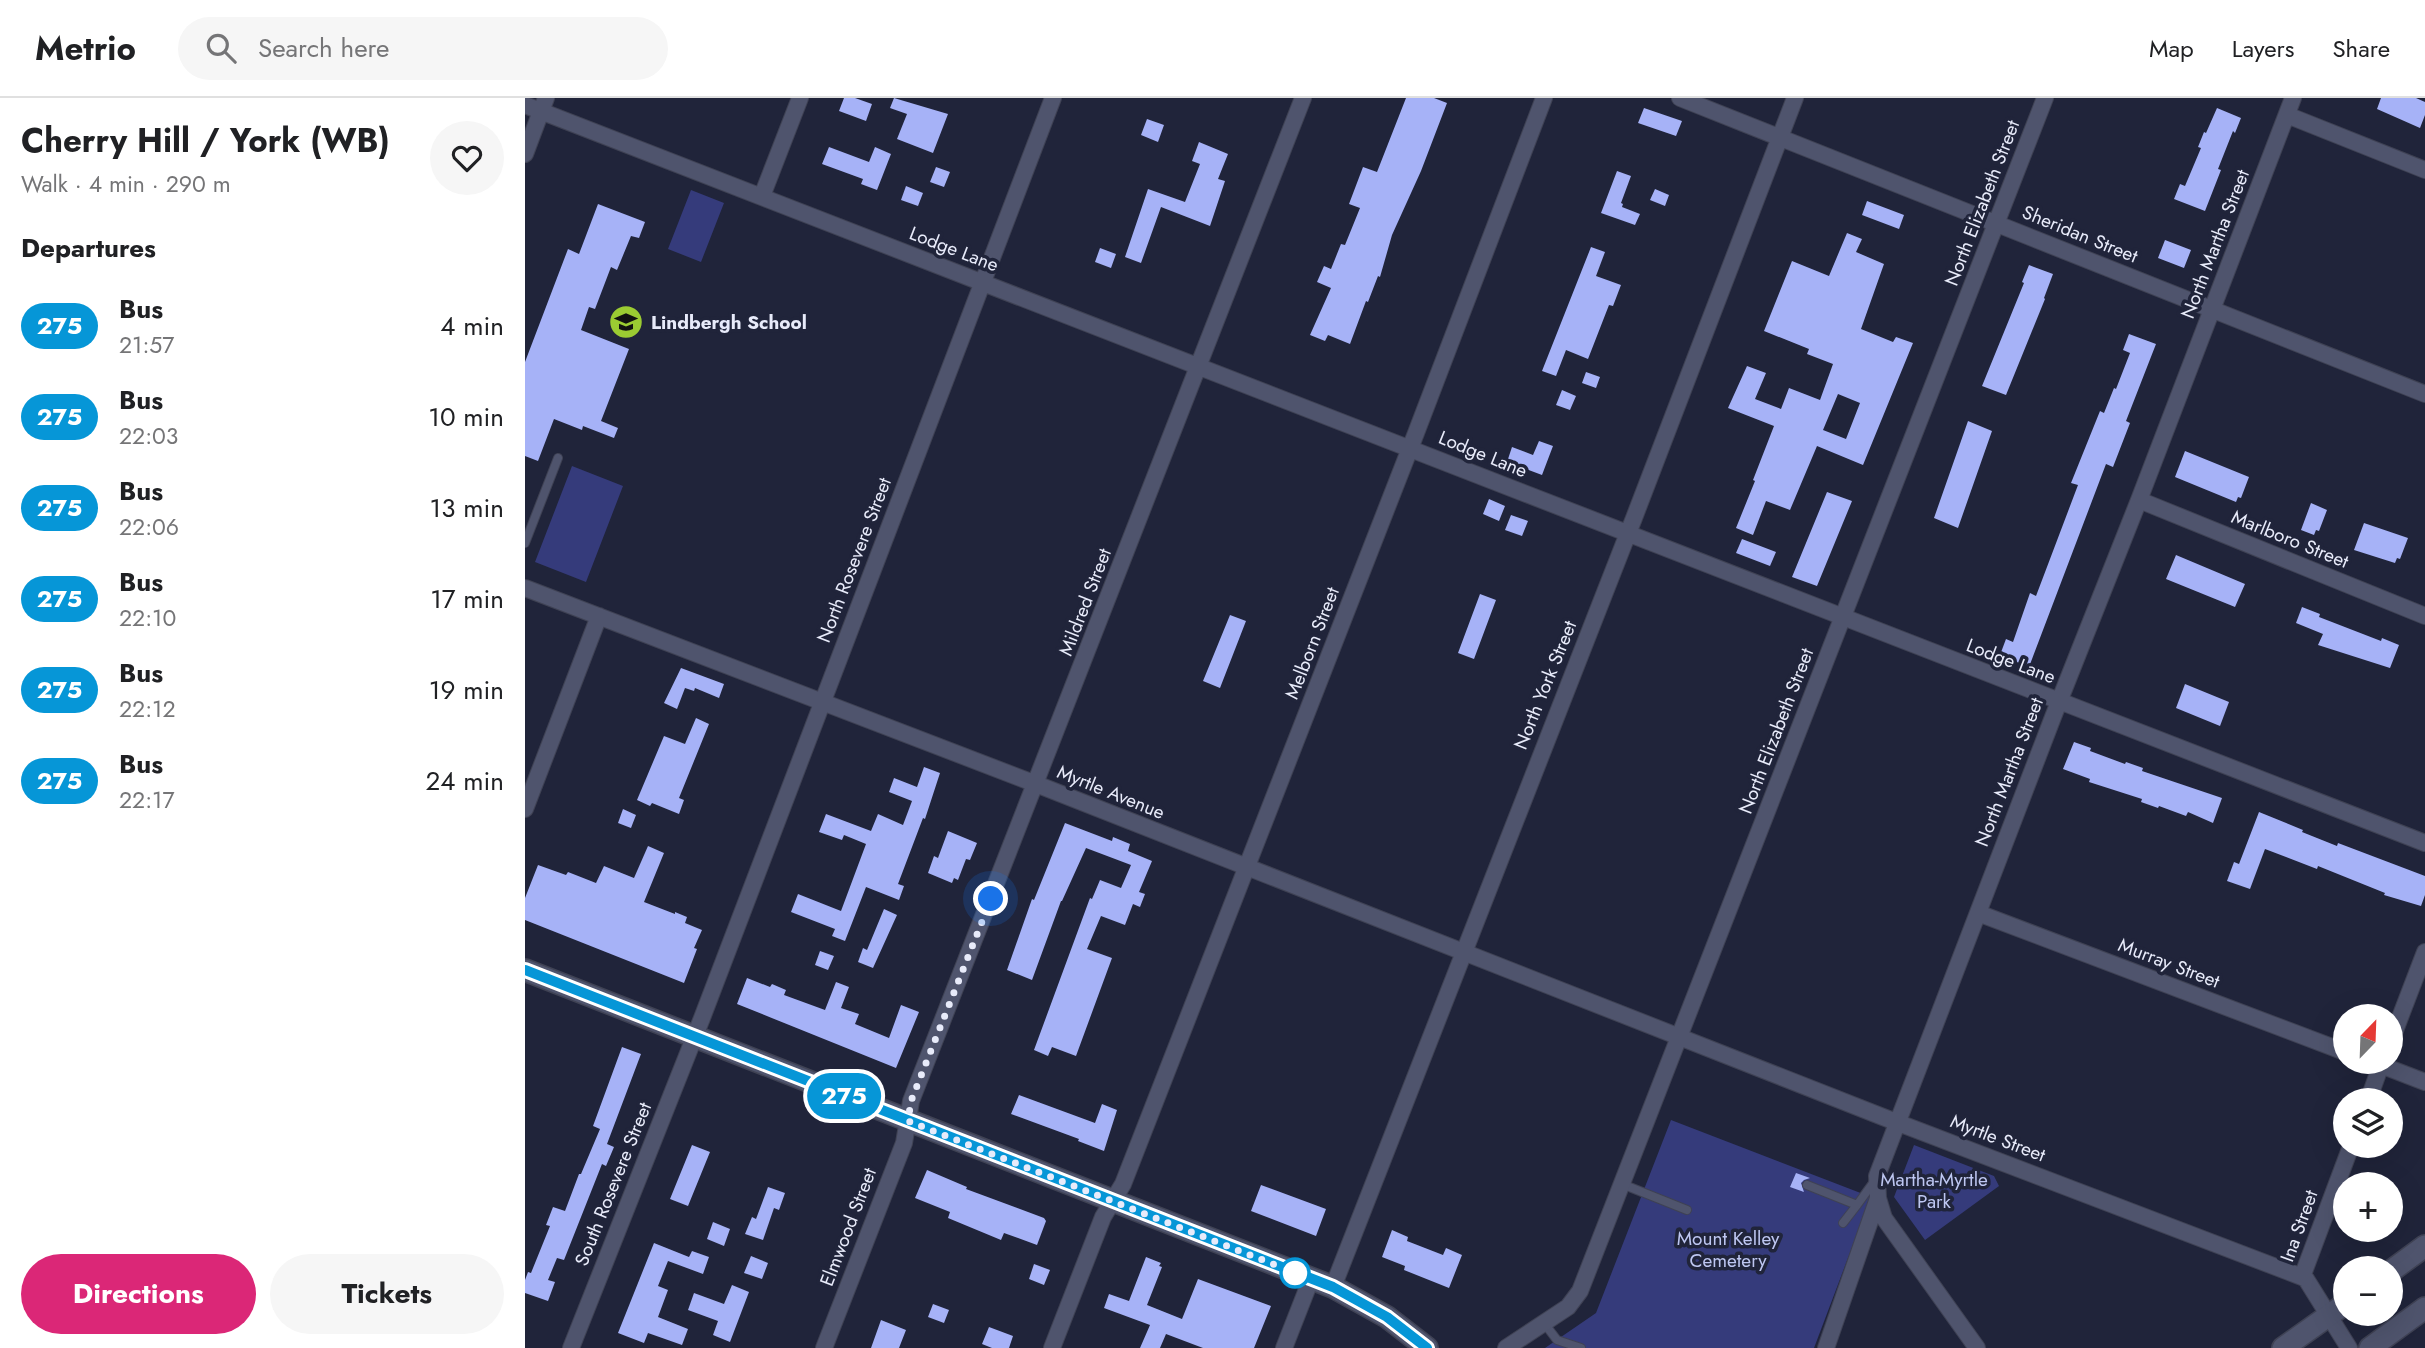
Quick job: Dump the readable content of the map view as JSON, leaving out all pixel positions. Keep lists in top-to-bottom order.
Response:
{
  "streets": {
    "street": [
      "North Elizabeth Street",
      "Sheridan Street",
      "North Martha Street",
      "Lodge Lane",
      "Marlboro Street",
      "North Rosevere Street",
      "Mildred Street",
      "Melborn Street",
      "North York Street",
      "Myrtle Avenue",
      "Murray Street",
      "Myrtle Street",
      "South Rosevere Street",
      "Ina Street",
      "Elmwood Street"
    ]
  },
  "crossings": [
    ["North Elizabeth Street", "Sheridan Street"],
    ["North Elizabeth Street", "Lodge Lane"],
    ["North Elizabeth Street", "Myrtle Avenue"],
    ["North Elizabeth Street", "Myrtle Street"],
    ["Sheridan Street", "North Martha Street"],
    ["Sheridan Street", "North York Street"],
    ["North Martha Street", "Lodge Lane"],
    ["North Martha Street", "Marlboro Street"],
    ["North Martha Street", "Murray Street"],
    ["North Martha Street", "Myrtle Street"],
    ["Lodge Lane", "North Rosevere Street"],
    ["Lodge Lane", "Mildred Street"],
    ["Lodge Lane", "Melborn Street"],
    ["Lodge Lane", "North York Street"],
    ["North Rosevere Street", "Myrtle Avenue"],
    ["North Rosevere Street", "South Rosevere Street"],
    ["Mildred Street", "Myrtle Avenue"],
    ["Mildred Street", "Elmwood Street"],
    ["Melborn Street", "Myrtle Avenue"],
    ["North York Street", "Myrtle Avenue"],
    ["Myrtle Avenue", "Myrtle Street"],
    ["Myrtle Street", "Ina Street"]
  ],
  "parks": ["Martha-Myrtle Park", "Mount Kelley Cemetery"],
  "places": {
    "school or university": ["Lindbergh School"]
  },
  "lines": ["bus line 275"],
  "north": "top right",
  "page": {
    "header": "Metrio",
    "search": "Search here",
    "nav": ["Map", "Layers", "Share"],
    "heading": [
      ["Cherry Hill / York (WB)", "Walk · 4 min · 290 m"],
      "Departures"
    ],
    "on_map": "275",
    "list": [
      {
        "mark": "275",
        "name": "Bus",
        "note": "21:57",
        "value": "4 min"
      },
      {
        "mark": "275",
        "name": "Bus",
        "note": "22:03",
        "value": "10 min"
      },
      {
        "mark": "275",
        "name": "Bus",
        "note": "22:06",
        "value": "13 min"
      },
      {
        "mark": "275",
        "name": "Bus",
        "note": "22:10",
        "value": "17 min"
      },
      {
        "mark": "275",
        "name": "Bus",
        "note": "22:12",
        "value": "19 min"
      },
      {
        "mark": "275",
        "name": "Bus",
        "note": "22:17",
        "value": "24 min"
      }
    ],
    "map_buttons": ["+", "−"],
    "buttons": ["Directions", "Tickets"]
  }
}
